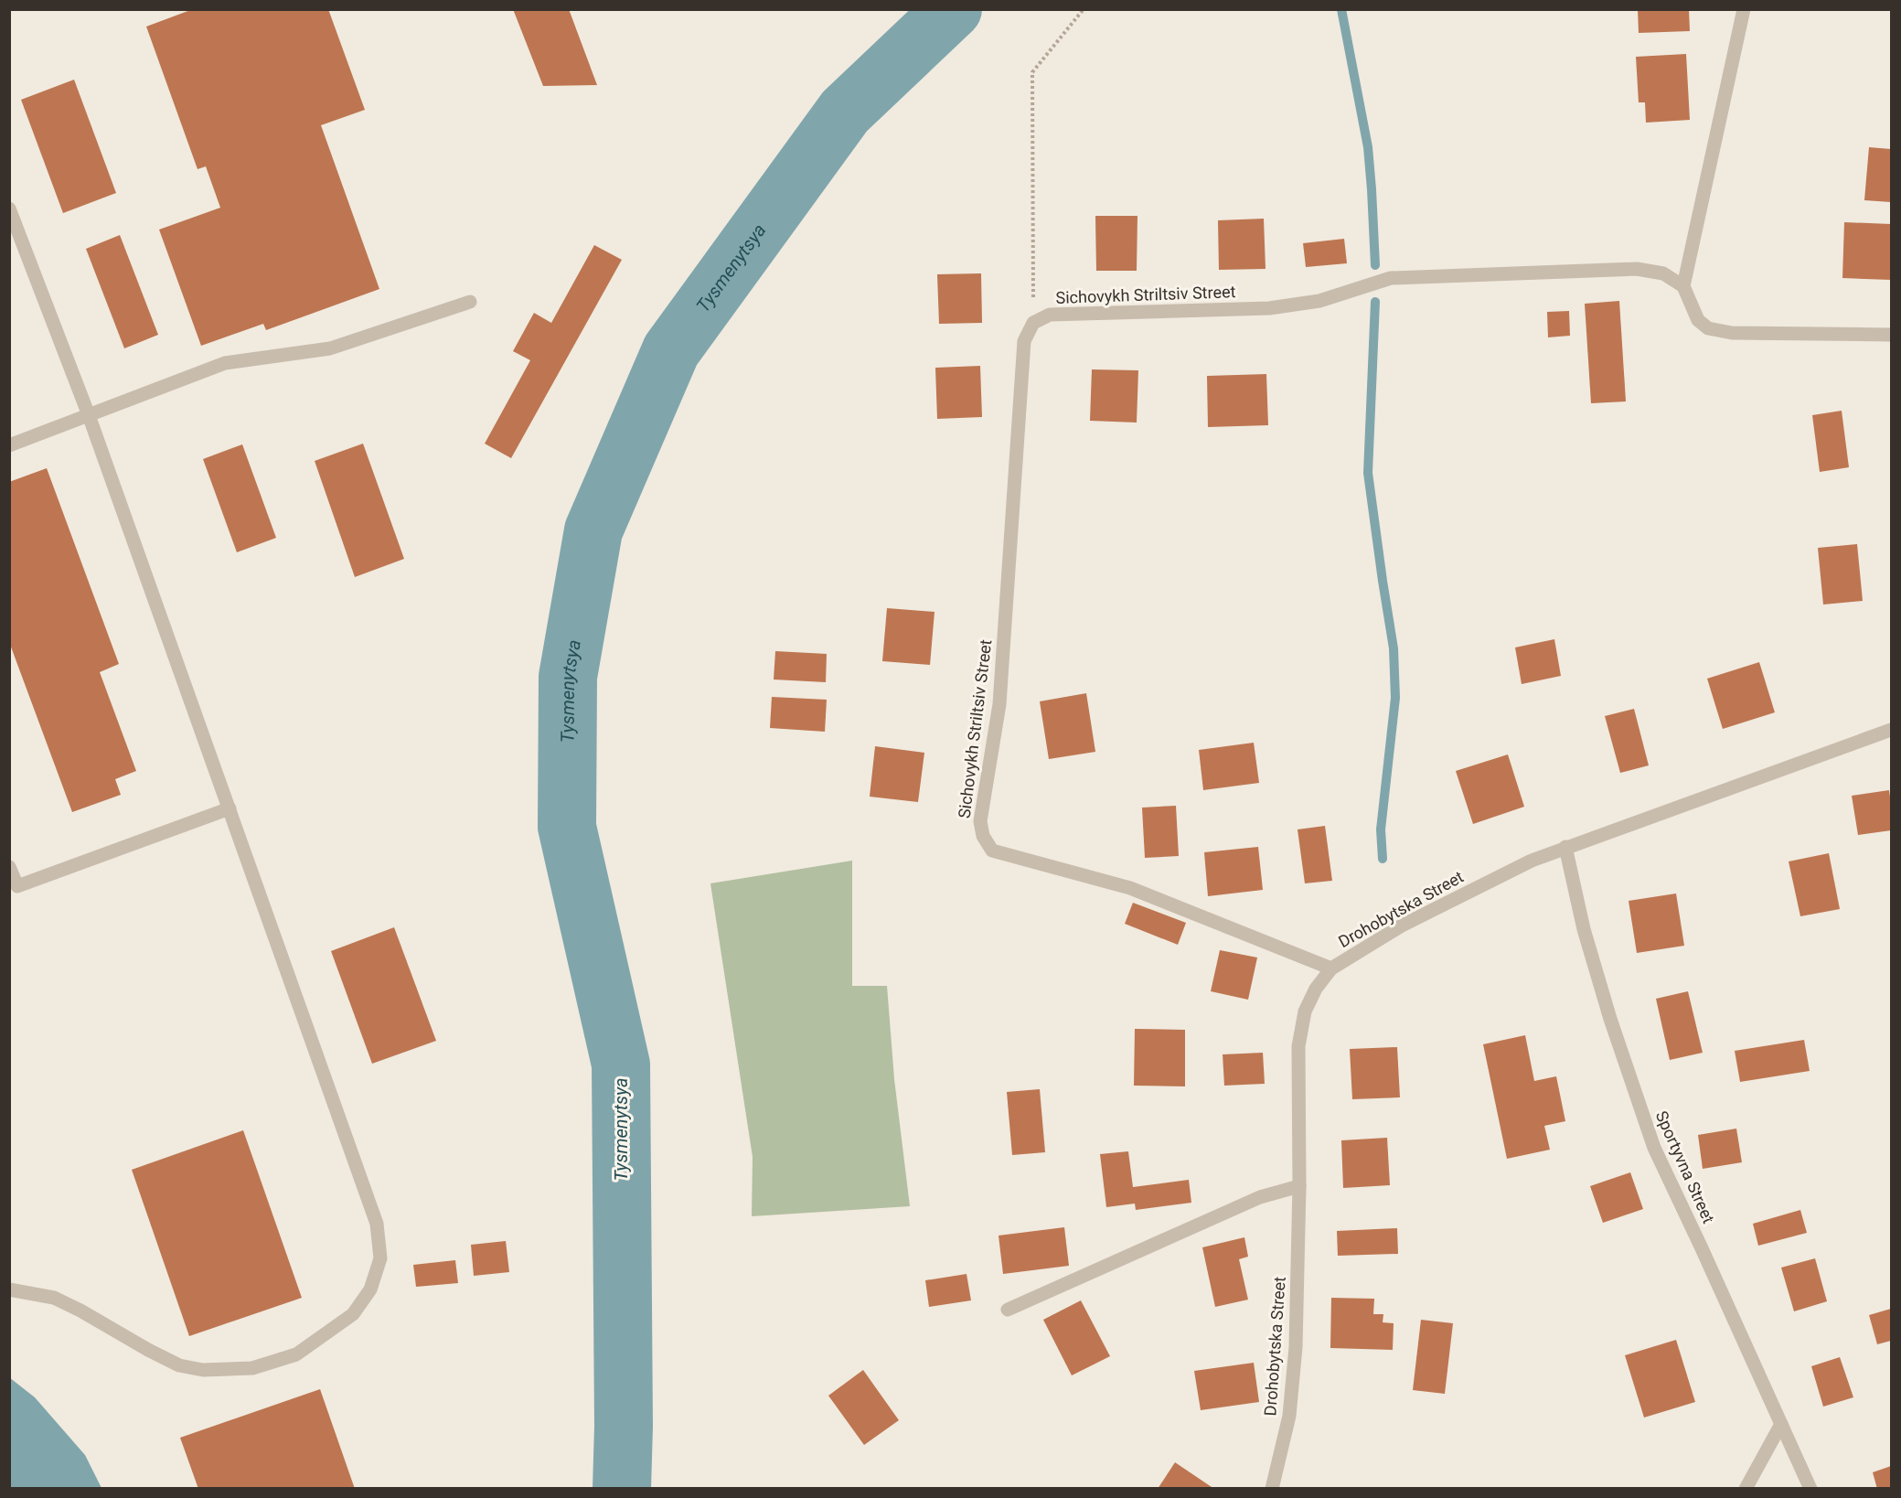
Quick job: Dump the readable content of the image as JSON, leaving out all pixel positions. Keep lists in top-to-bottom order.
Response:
{
  "streets": {
    "street": ["Sichovykh Striltsiv Street", "Drohobytska Street", "Sportyvna Street"]
  },
  "crossings": [
    ["Sichovykh Striltsiv Street", "Drohobytska Street"],
    ["Drohobytska Street", "Sportyvna Street"]
  ],
  "water": ["Tysmenytsya"]
}
